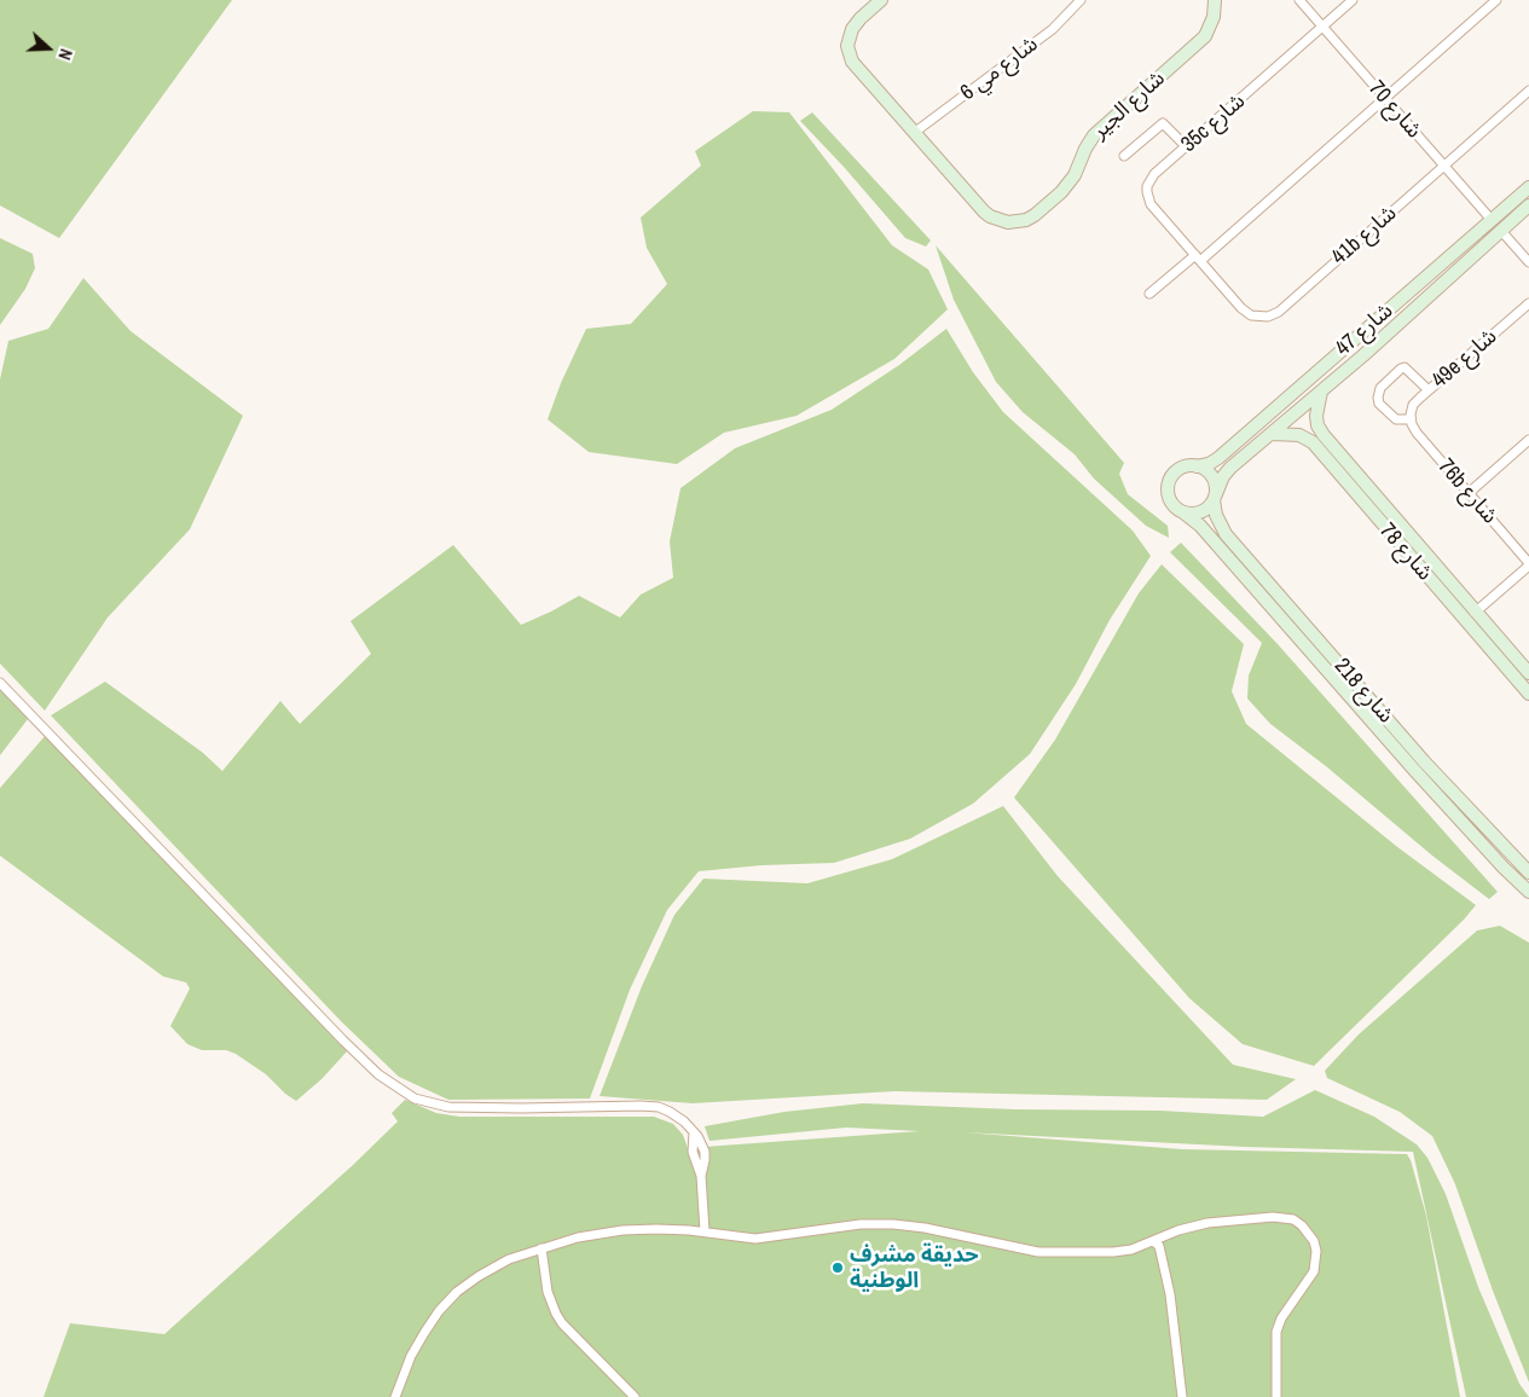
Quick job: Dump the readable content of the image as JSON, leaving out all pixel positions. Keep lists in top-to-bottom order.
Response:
{
  "streets": {
    "street": [
      "شارع مي 6",
      "شارع الجير",
      "شارع 70",
      "35c شارع",
      "41b شارع",
      "شارع 47",
      "49e شارع",
      "76b شارع",
      "شارع 78",
      "شارع 218"
    ]
  },
  "crossings": [
    ["شارع مي 6", "شارع الجير"],
    ["شارع 70", "35c شارع"],
    ["شارع 70", "41b شارع"],
    ["شارع 70", "شارع 47"],
    ["35c شارع", "41b شارع"],
    ["شارع 47", "شارع 78"],
    ["شارع 47", "شارع 218"],
    ["49e شارع", "76b شارع"]
  ],
  "places": ["حديقة مشرف الوطنية"],
  "north": "right"
}
